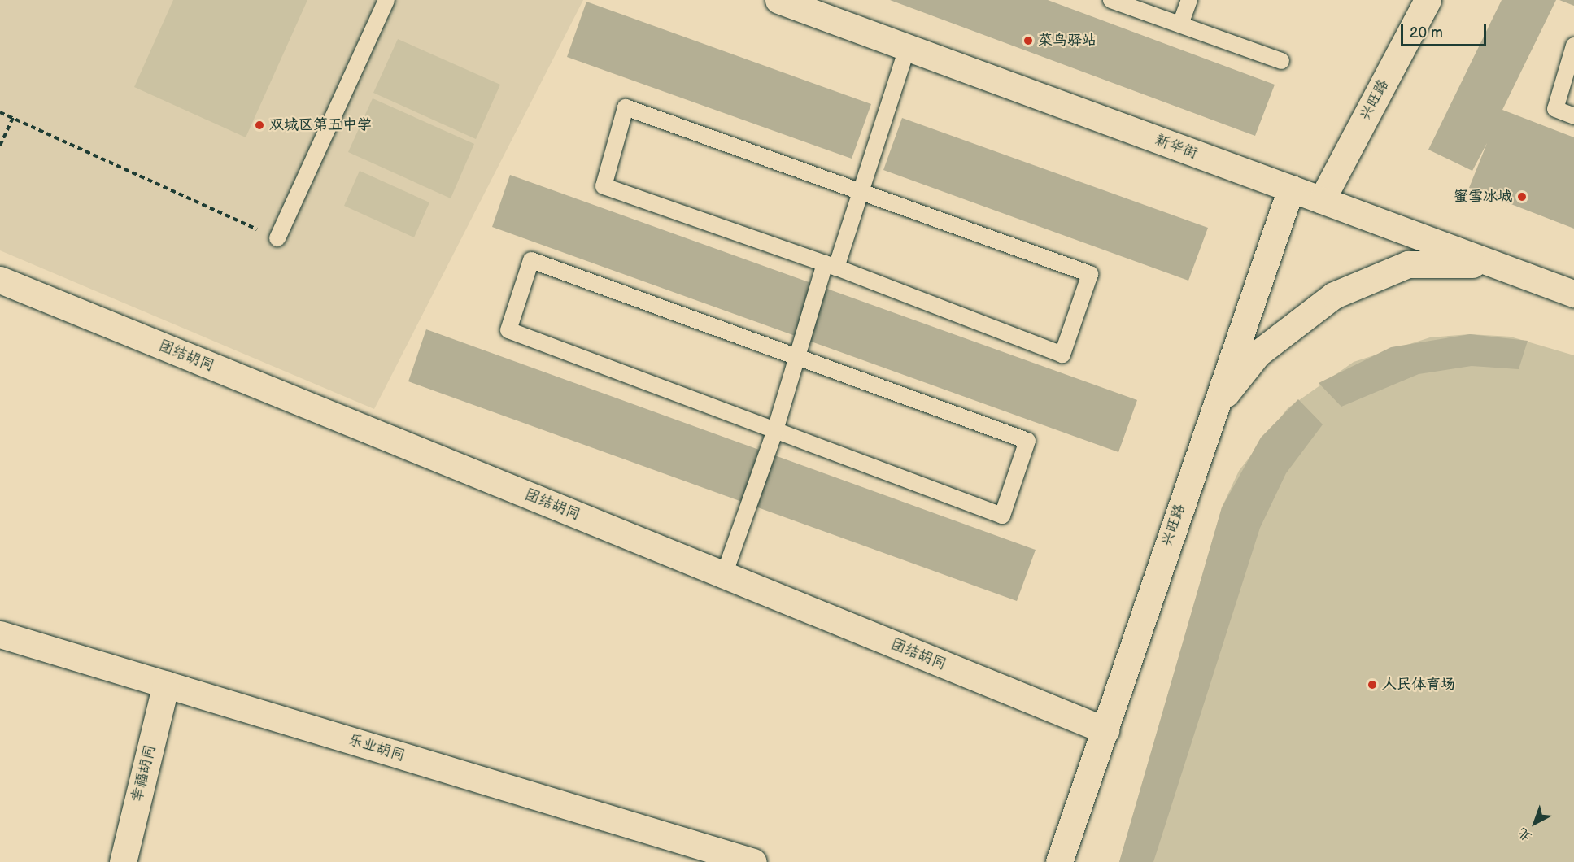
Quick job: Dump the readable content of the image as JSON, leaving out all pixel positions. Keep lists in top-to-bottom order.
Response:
{
  "streets": {
    "street": [
      "兴旺路",
      "新华街",
      "团结胡同",
      "乐业胡同",
      "幸福胡同"
    ]
  },
  "crossings": [
    ["兴旺路", "新华街"],
    ["兴旺路", "团结胡同"],
    ["乐业胡同", "幸福胡同"]
  ],
  "places": [
    "菜鸟驿站",
    "双城区第五中学",
    "蜜雪冰城",
    "人民体育场"
  ],
  "scale_bar": "20 m",
  "north": "bottom left"
}
